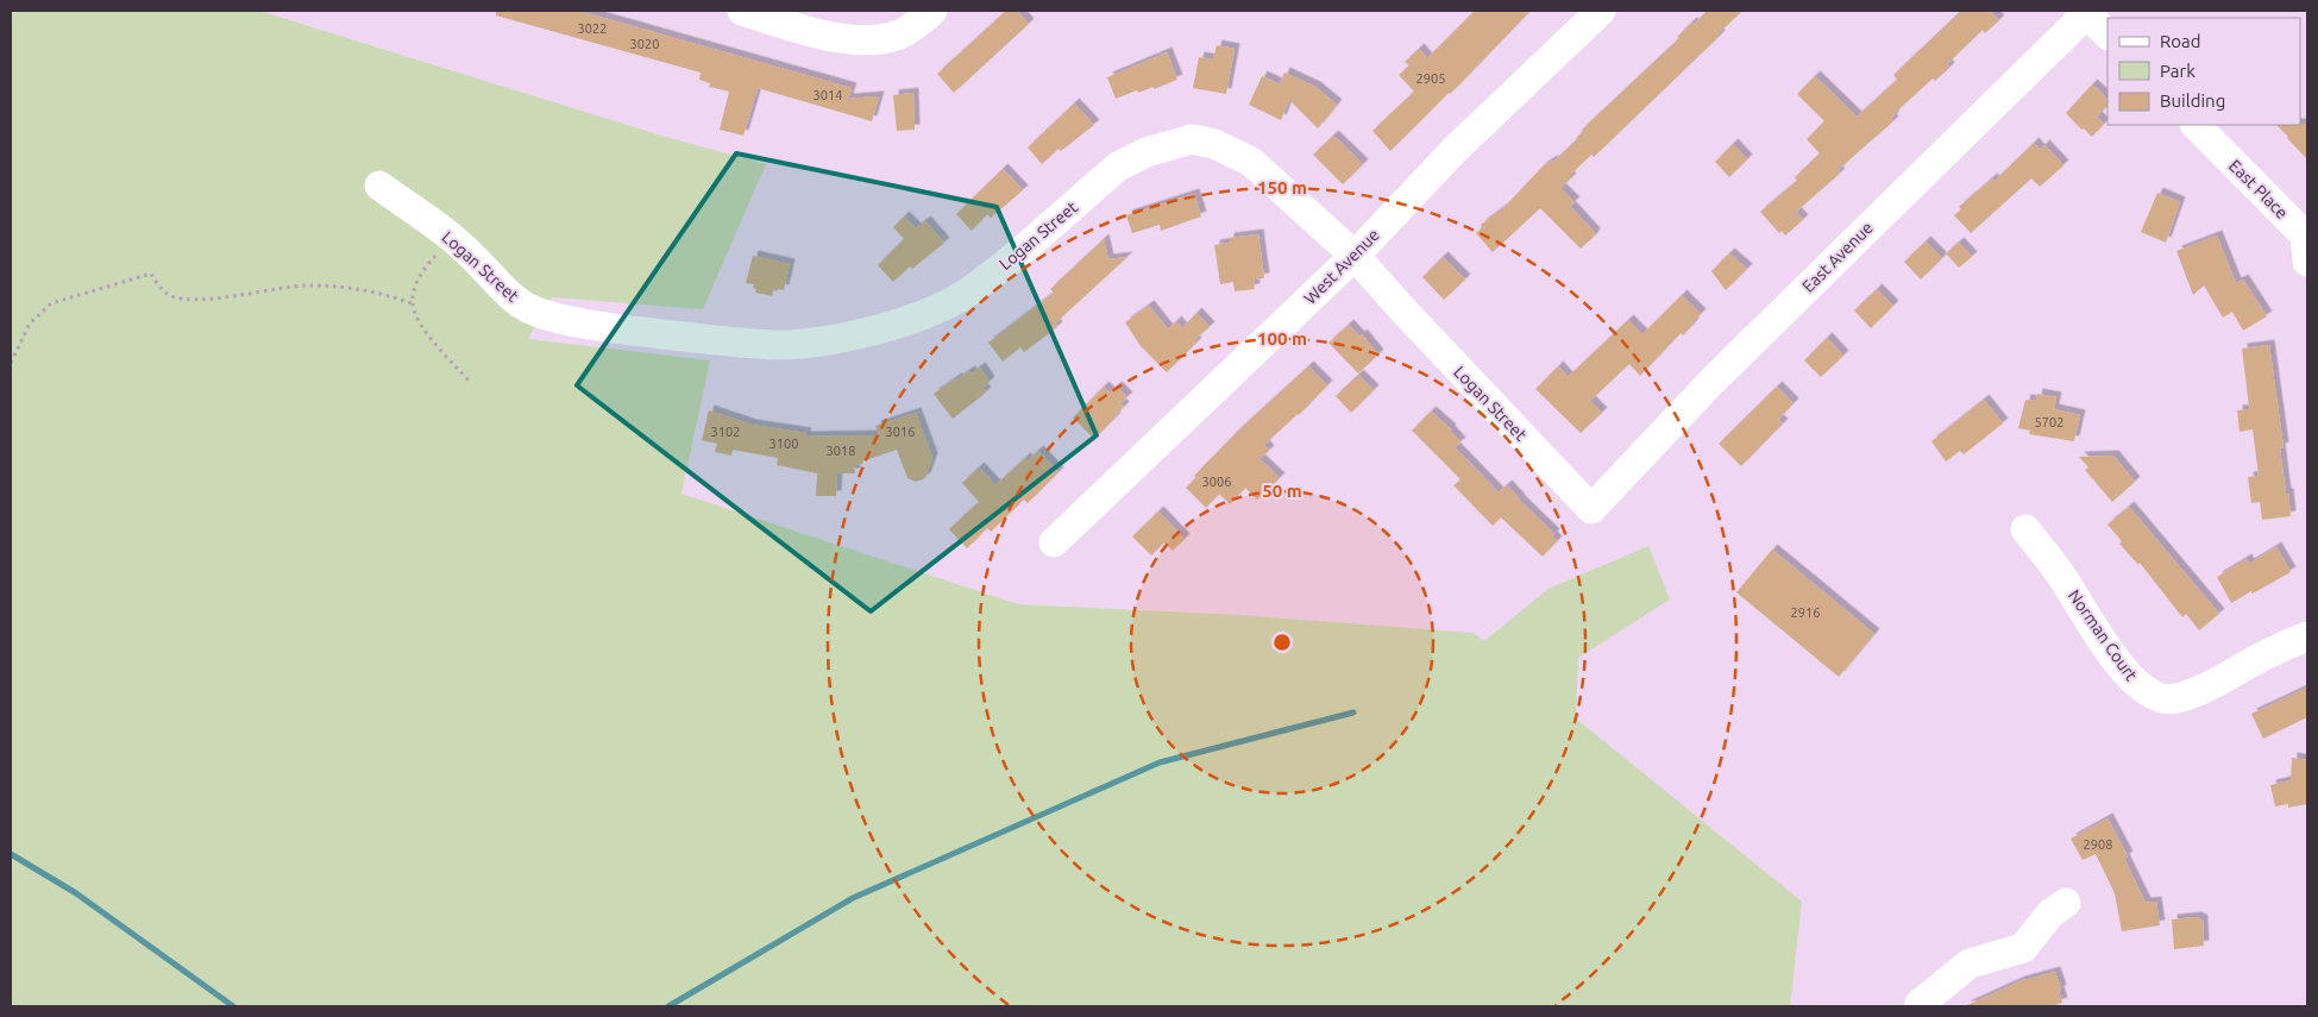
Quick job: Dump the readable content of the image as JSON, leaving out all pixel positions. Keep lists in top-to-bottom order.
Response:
{
  "streets": {
    "street": [
      "East Place",
      "Logan Street",
      "East Avenue",
      "West Avenue",
      "Norman Court"
    ]
  },
  "crossings": [
    ["Logan Street", "East Avenue"],
    ["Logan Street", "West Avenue"]
  ],
  "house_numbers": [
    "3022",
    "3020",
    "2905",
    "3014",
    "5702",
    "3102",
    "3016",
    "3100",
    "3018",
    "3006",
    "2916",
    "2908"
  ],
  "legend": ["Road", "Park", "Building"],
  "rings": ["150 m", "100 m", "50 m"]
}
